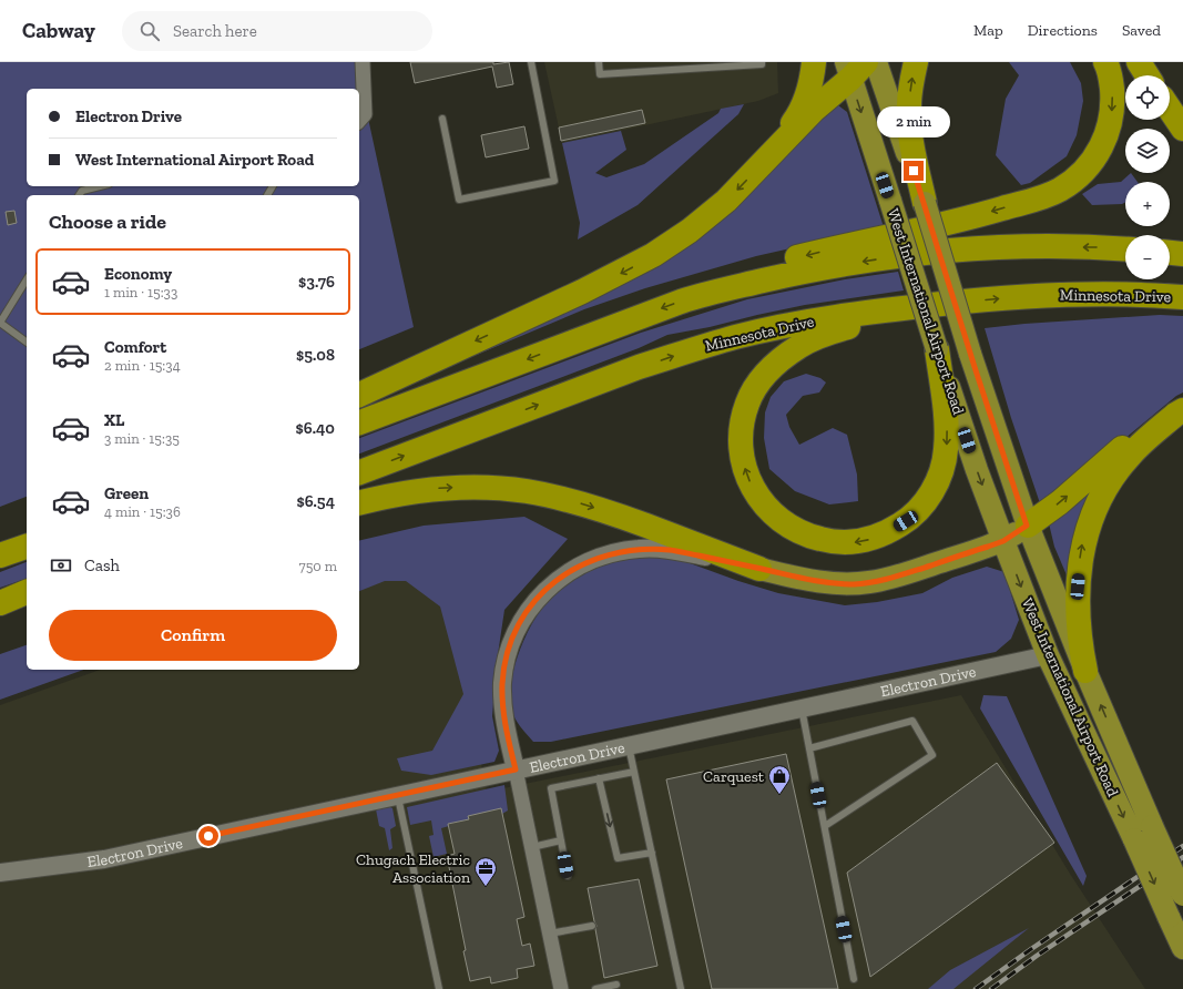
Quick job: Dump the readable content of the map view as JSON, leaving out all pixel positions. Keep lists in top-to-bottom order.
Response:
{
  "streets": {
    "highway": ["Minnesota Drive"],
    "main road": ["West International Airport Road"],
    "street": ["Electron Drive"]
  },
  "crossings": [
    ["West International Airport Road", "Electron Drive"]
  ],
  "places": {
    "shop": ["Carquest"],
    "office": ["Chugach Electric Association"]
  },
  "page": {
    "header": "Cabway",
    "search": "Search here",
    "nav": ["Map", "Directions", "Saved"],
    "map_buttons": ["+", "−"],
    "banner": ["Electron Drive", "West International Airport Road"],
    "bubble": "2 min",
    "heading": "Choose a ride",
    "list": [
      {
        "name": "Economy",
        "note": "1 min · 15:33",
        "value": "$3.76"
      },
      {
        "name": "Comfort",
        "note": "2 min · 15:34",
        "value": "$5.08"
      },
      {
        "name": "XL",
        "note": "3 min · 15:35",
        "value": "$6.40"
      },
      {
        "name": "Green",
        "note": "4 min · 15:36",
        "value": "$6.54"
      }
    ],
    "pay": ["Cash", "750 m"],
    "buttons": "Confirm"
  }
}
